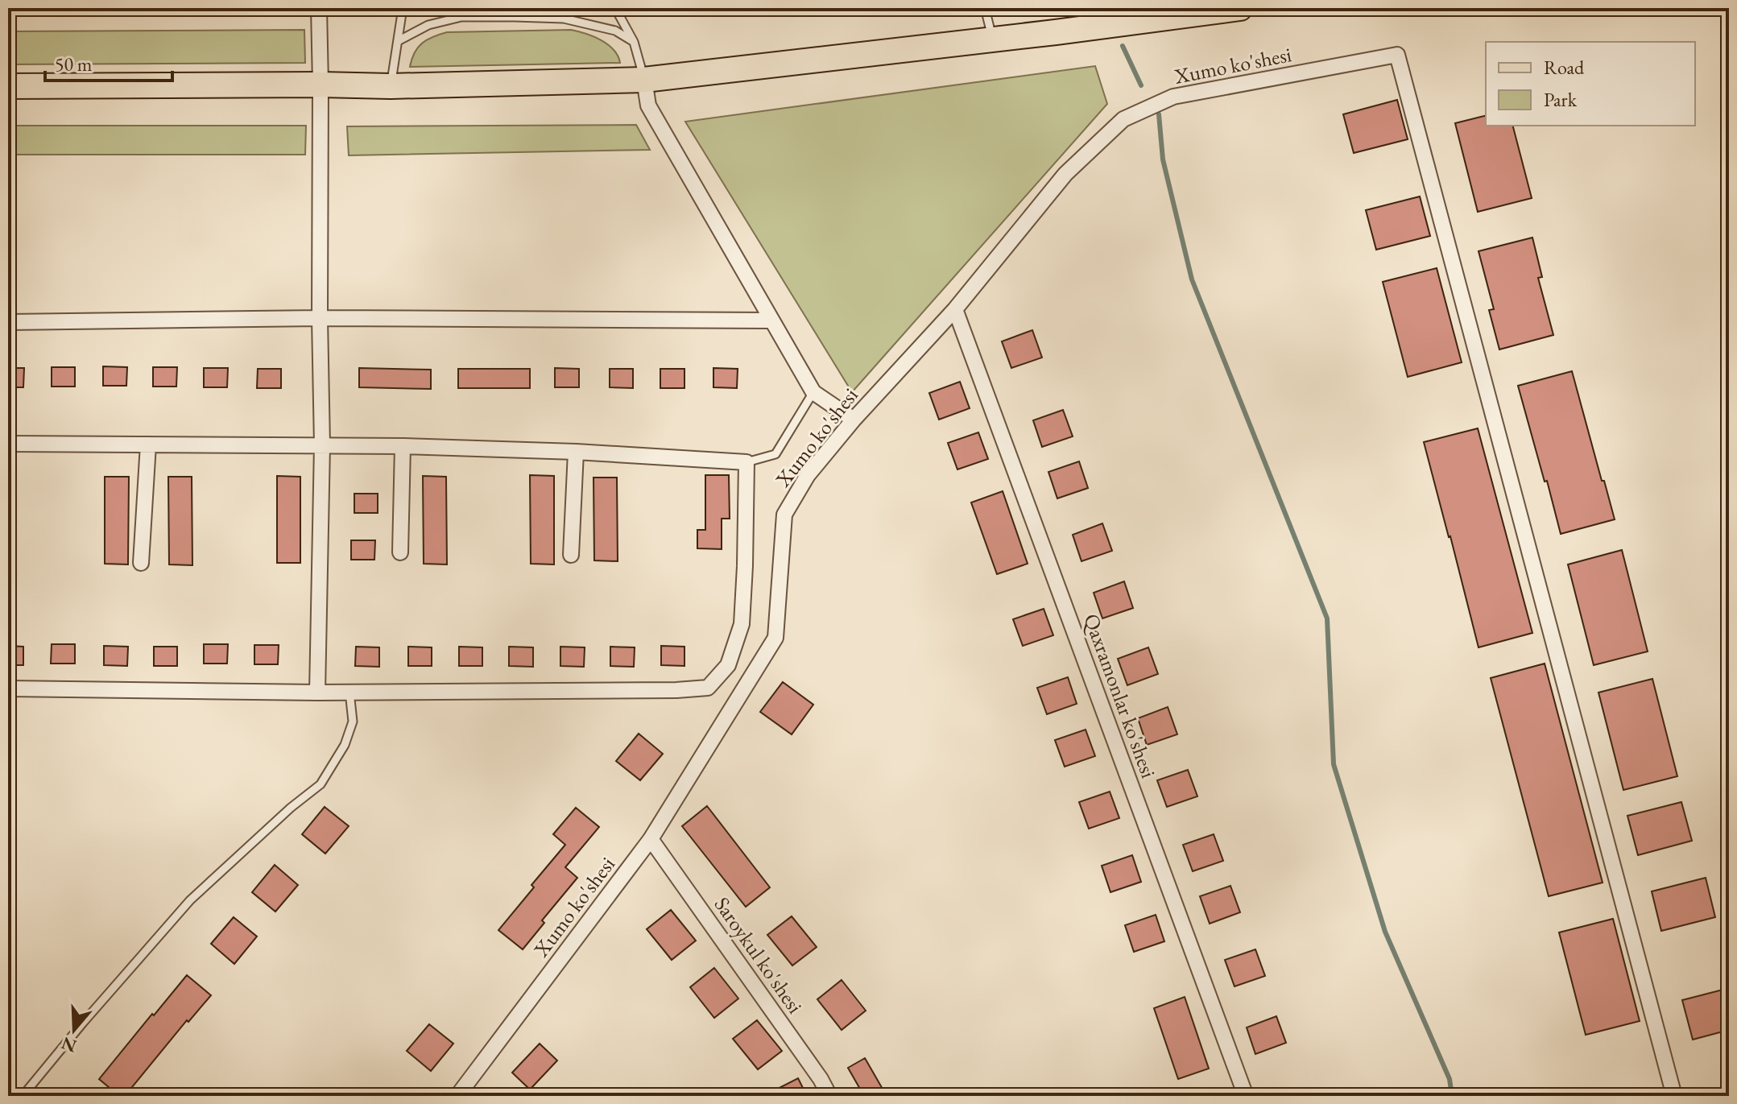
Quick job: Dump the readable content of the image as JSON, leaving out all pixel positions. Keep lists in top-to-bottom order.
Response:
{
  "streets": {
    "street": ["Xumo ko'shesi", "Qaxramonlar ko'shesi", "Saroykul ko'shesi"]
  },
  "crossings": [
    ["Xumo ko'shesi", "Qaxramonlar ko'shesi"],
    ["Xumo ko'shesi", "Saroykul ko'shesi"]
  ],
  "legend": ["Road", "Park"],
  "scale_bar": "50 m",
  "north": "bottom"
}
